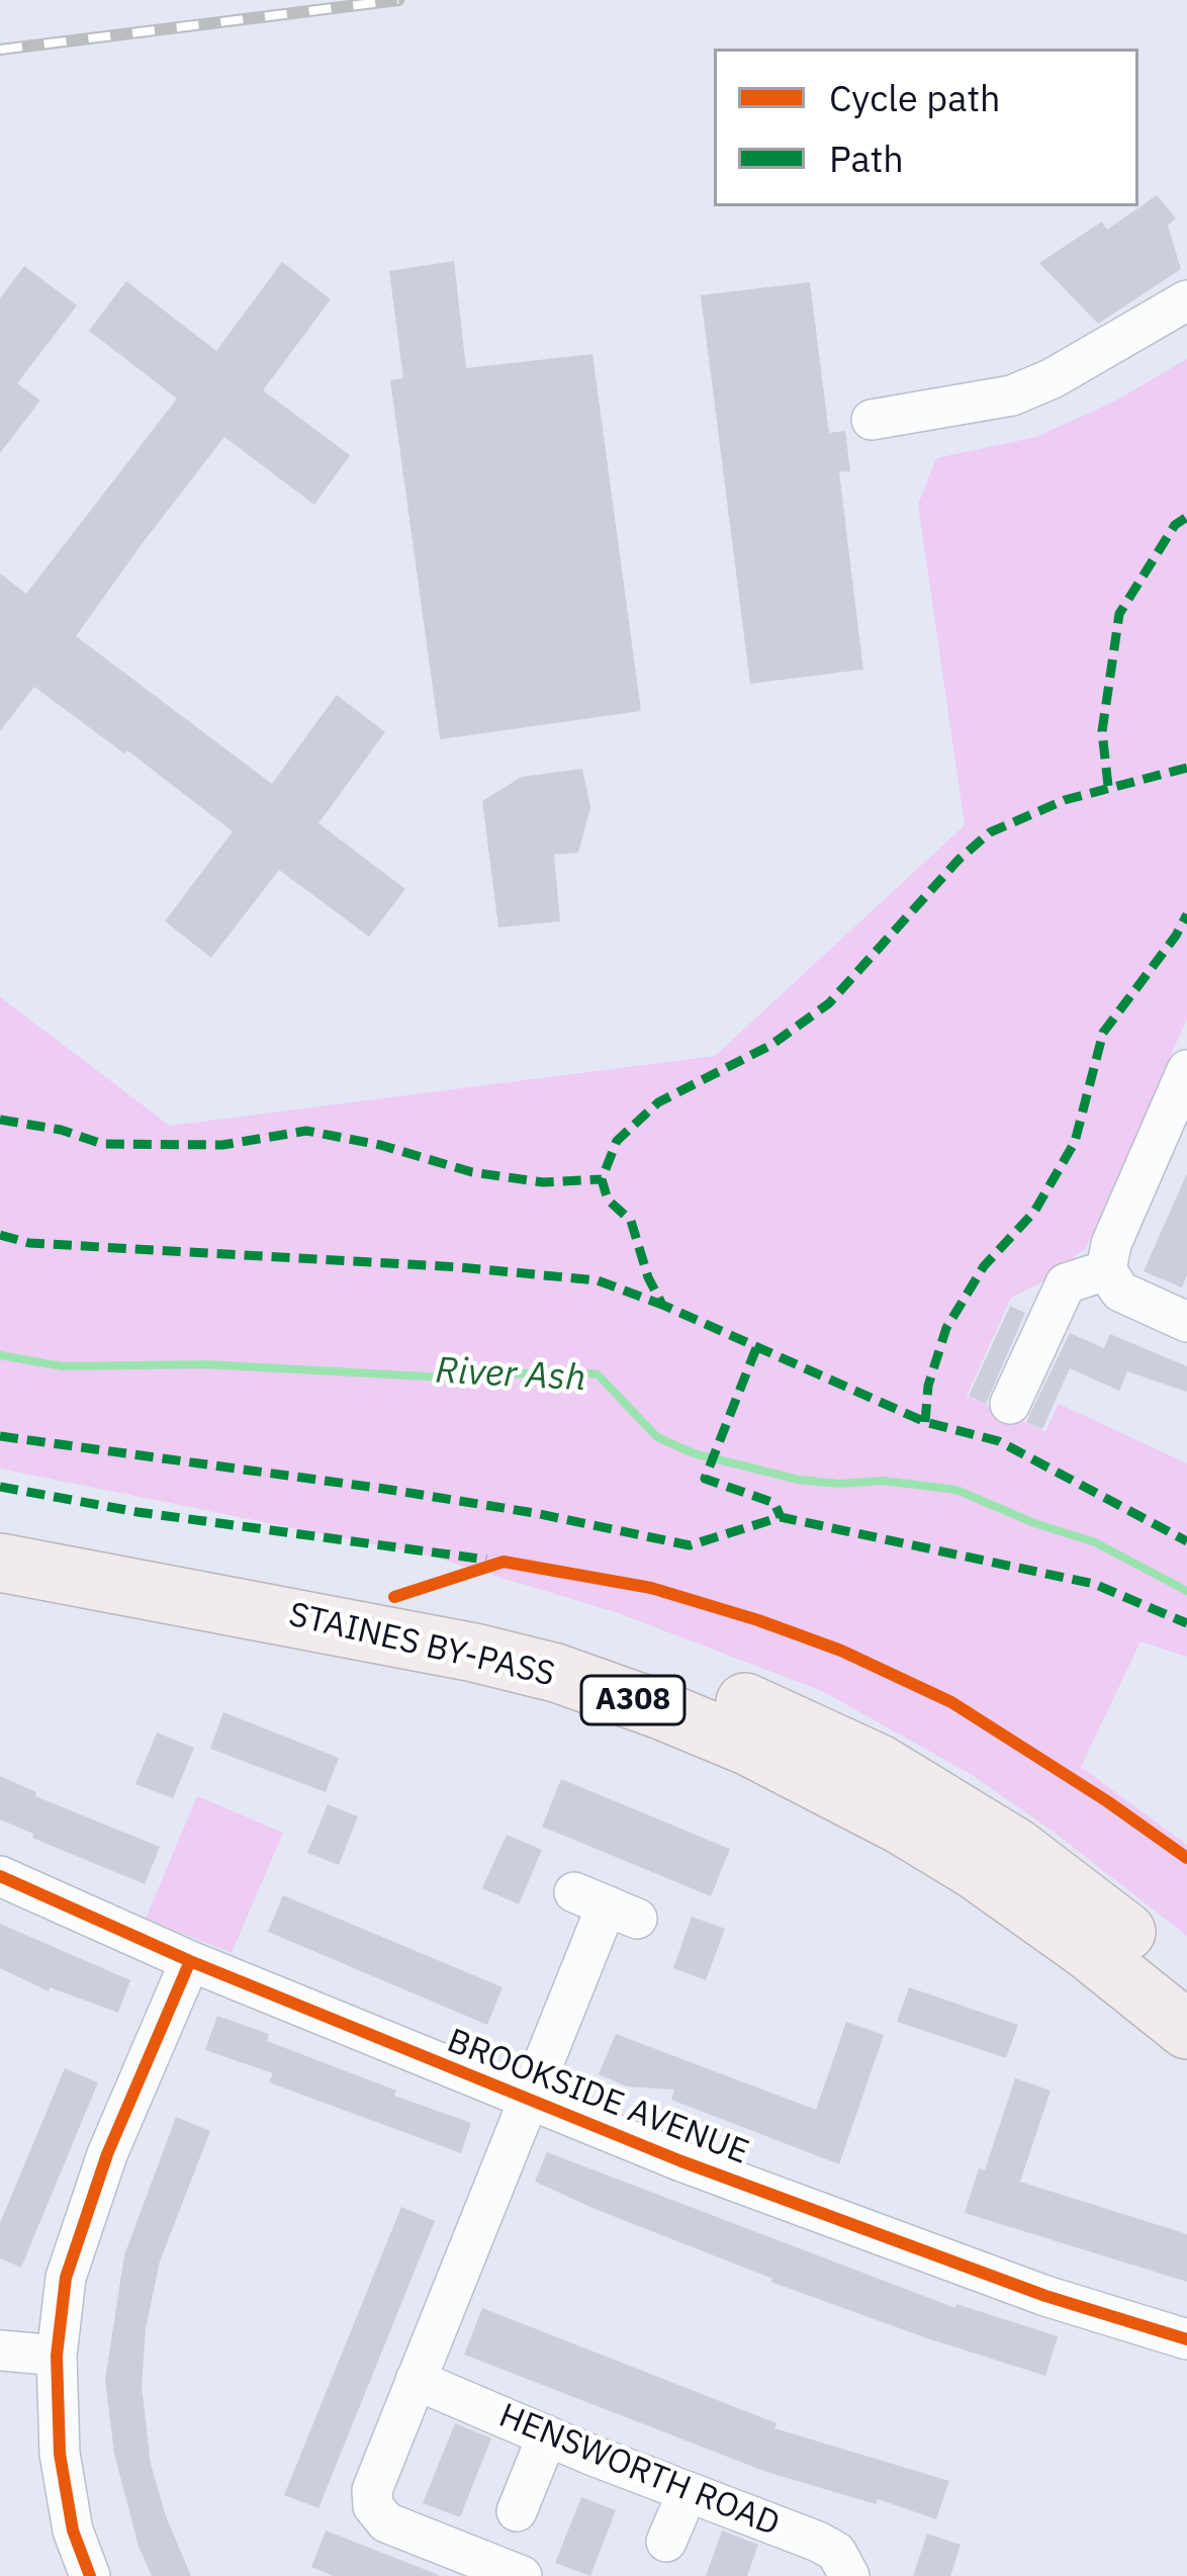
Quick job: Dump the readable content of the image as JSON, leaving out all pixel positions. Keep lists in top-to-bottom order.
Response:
{
  "streets": {
    "highway": ["STAINES BY-PASS", "A308"],
    "street": ["BROOKSIDE AVENUE", "HENSWORTH ROAD"]
  },
  "water": ["River Ash"],
  "legend": ["Cycle path", "Path"]
}
